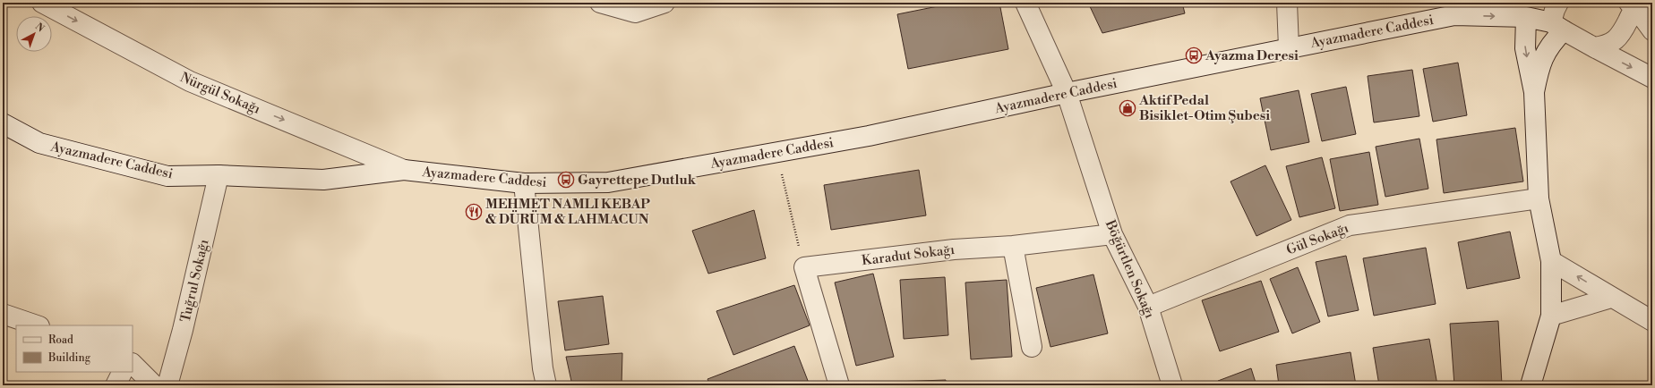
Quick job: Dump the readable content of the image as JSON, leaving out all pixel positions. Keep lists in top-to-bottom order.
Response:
{
  "streets": {
    "street": [
      "Ayazmadere Caddesi",
      "Nürgül Sokağı",
      "Gül Sokağı",
      "Karadut Sokağı",
      "Böğürtlen Sokağı",
      "Tuğrul Sokağı"
    ]
  },
  "crossings": [
    ["Ayazmadere Caddesi", "Nürgül Sokağı"],
    ["Ayazmadere Caddesi", "Böğürtlen Sokağı"],
    ["Ayazmadere Caddesi", "Tuğrul Sokağı"],
    ["Gül Sokağı", "Böğürtlen Sokağı"],
    ["Karadut Sokağı", "Böğürtlen Sokağı"]
  ],
  "one_way": ["Nürgül Sokağı"],
  "places": {
    "bus stop": ["Ayazma Deresi", "Gayrettepe Dutluk"],
    "shop": ["Aktif Pedal Bisiklet-Otim Şubesi"],
    "restaurant": ["MEHMET NAMLI KEBAP & DÜRÜM & LAHMACUN"]
  },
  "legend": ["Road", "Building"],
  "north": "top right"
}
